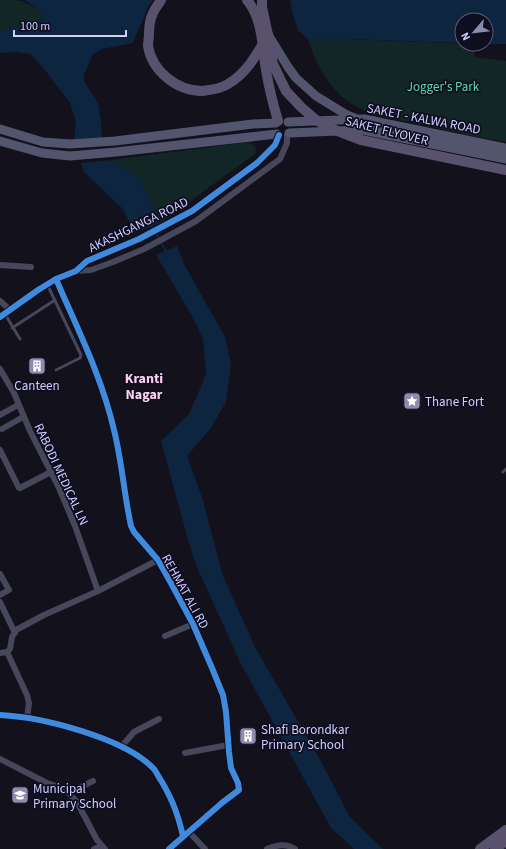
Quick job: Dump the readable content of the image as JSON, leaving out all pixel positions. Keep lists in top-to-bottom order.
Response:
{
  "streets": {
    "main road": ["SAKET - KALWA ROAD", "SAKET FLYOVER"],
    "street": ["AKASHGANGA ROAD", "RABODI MEDICAL LN", "REHMAT ALI RD"]
  },
  "crossings": [
    ["SAKET - KALWA ROAD", "AKASHGANGA ROAD"],
    ["AKASHGANGA ROAD", "REHMAT ALI RD"]
  ],
  "districts": ["Kranti Nagar"],
  "parks": ["Jogger's Park"],
  "places": {
    "building": ["Canteen", "Shafi Borondkar Primary School"],
    "place": ["Thane Fort"],
    "school or university": ["Municipal Primary School"]
  },
  "scale_bar": "100 m",
  "north": "bottom left"
}
